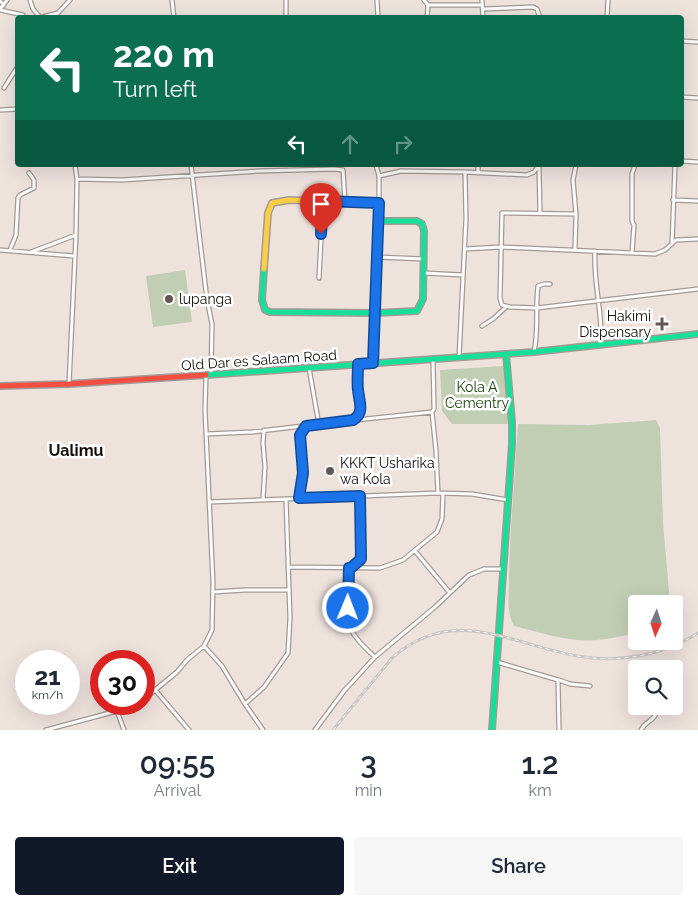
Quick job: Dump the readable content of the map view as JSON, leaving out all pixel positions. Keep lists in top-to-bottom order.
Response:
{
  "streets": {
    "street": ["Old Dar es Salaam Road"]
  },
  "districts": ["Ualimu"],
  "parks": ["Kola A Cementry"],
  "places": {
    "other": ["lupanga", "KKKT Usharika wa Kola"],
    "health": ["Hakimi Dispensary"]
  },
  "north": "bottom",
  "page": {
    "turn": ["220 m", "Turn left"],
    "speed": "21 km/h",
    "limit": "30",
    "eta": [
      "09:55",
      "Arrival",
      "3",
      "min",
      "1.2",
      "km"
    ],
    "buttons": ["Exit", "Share"]
  }
}
